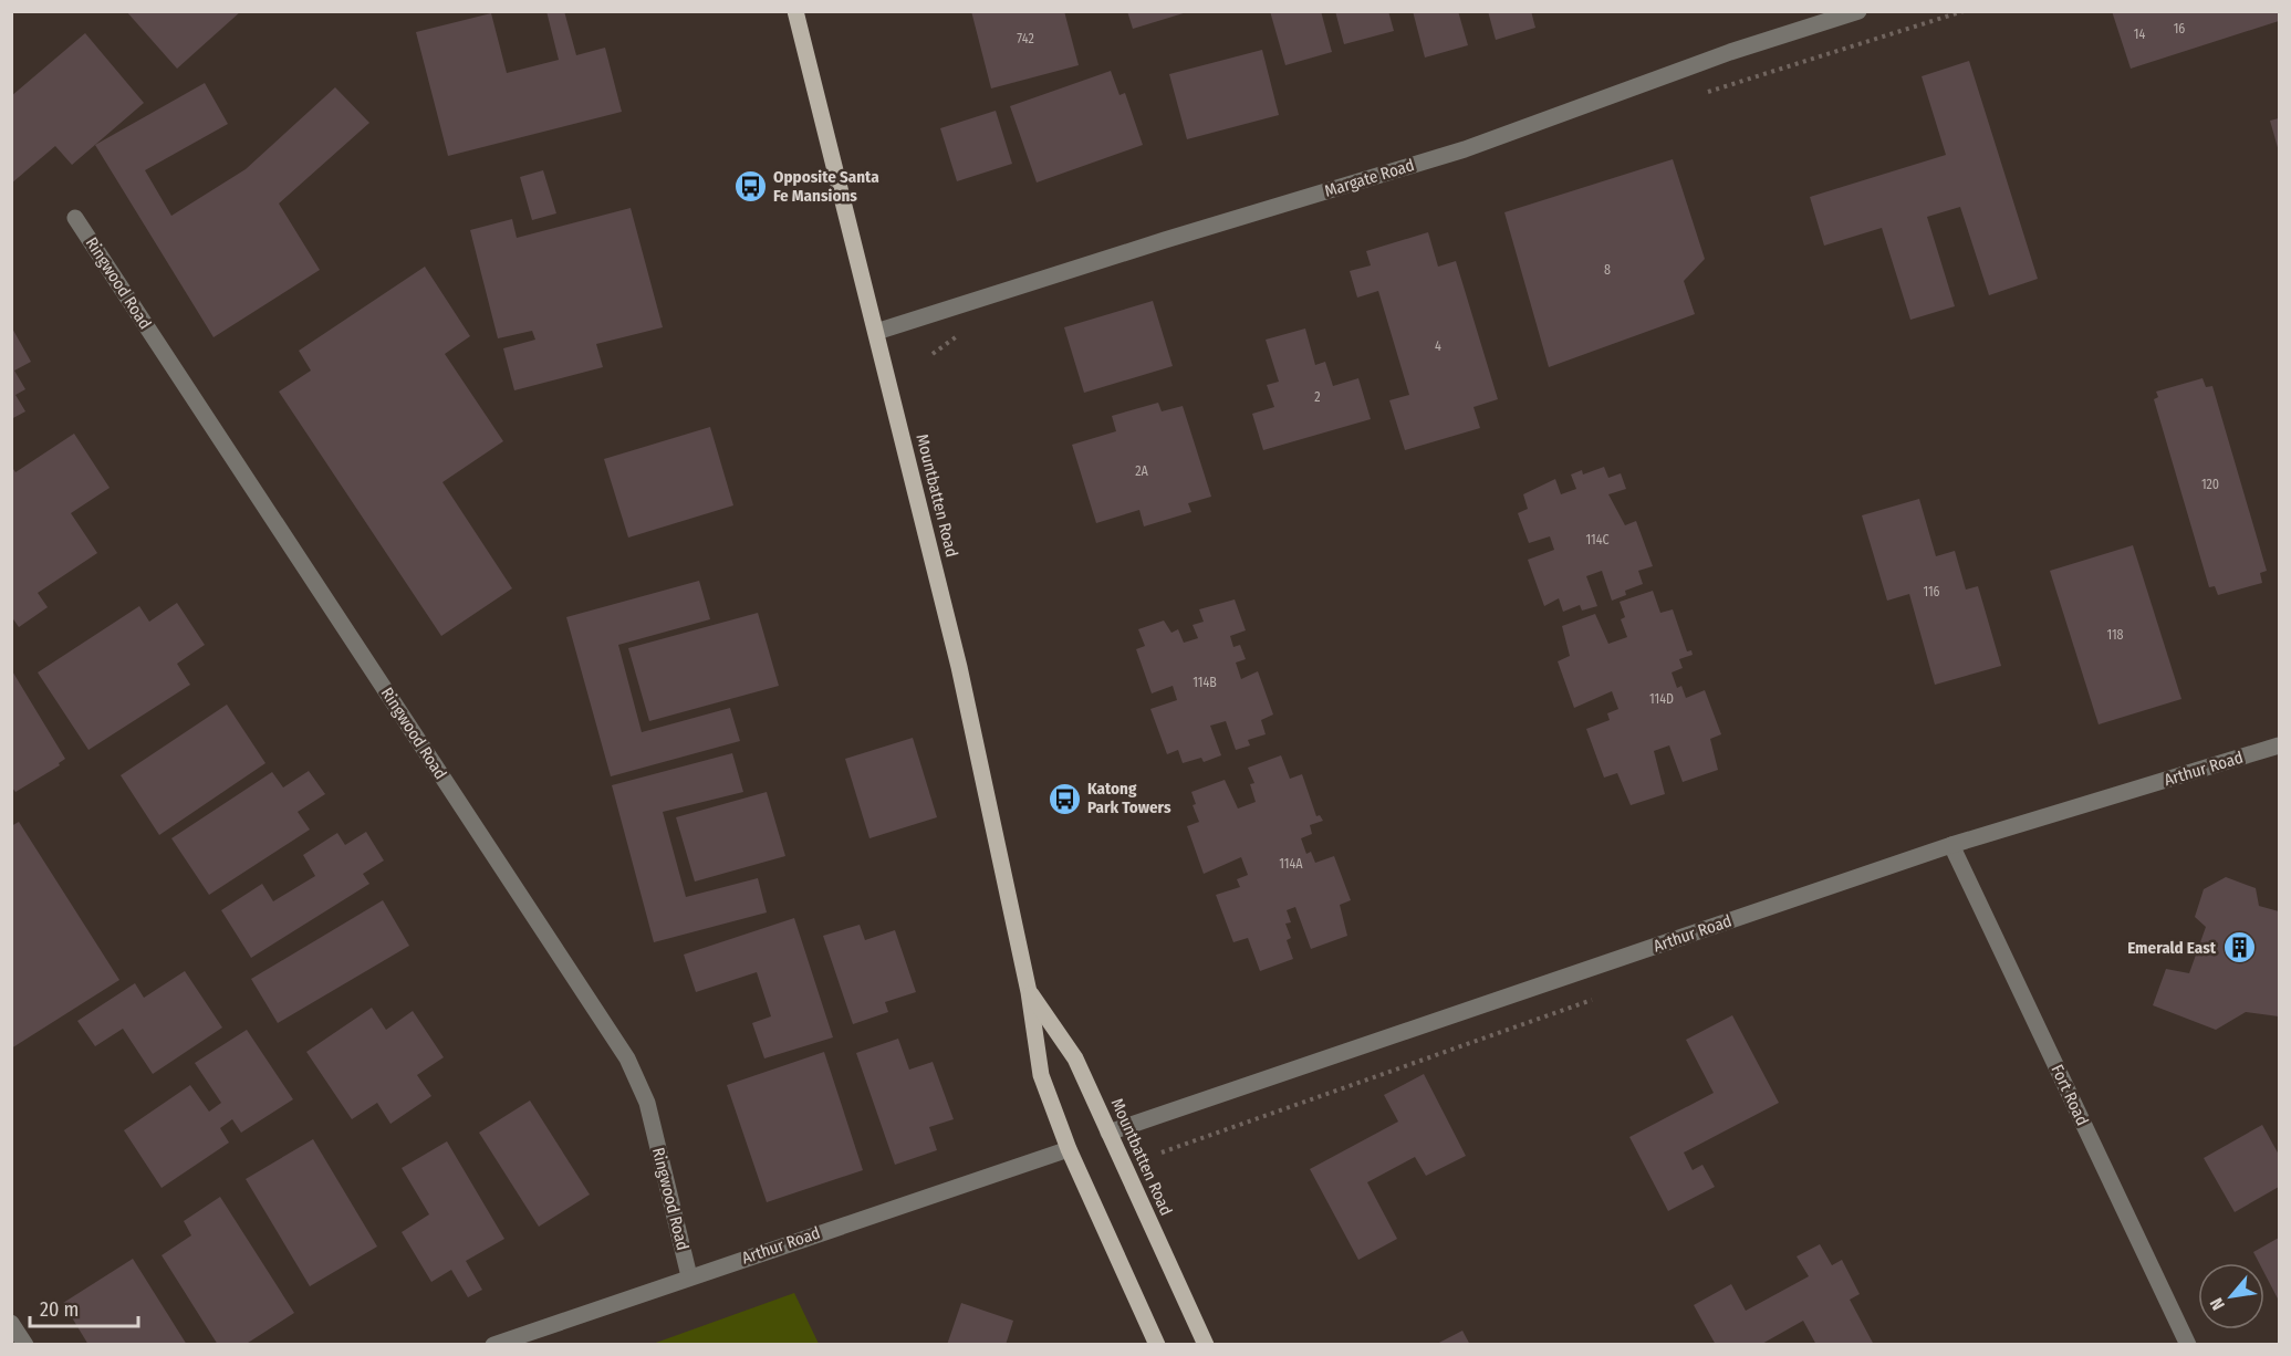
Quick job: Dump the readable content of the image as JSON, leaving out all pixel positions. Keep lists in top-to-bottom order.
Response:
{
  "streets": {
    "main road": ["Mountbatten Road"],
    "street": [
      "Margate Road",
      "Ringwood Road",
      "Arthur Road",
      "Fort Road"
    ]
  },
  "crossings": [
    ["Margate Road", "Mountbatten Road"],
    ["Ringwood Road", "Arthur Road"],
    ["Mountbatten Road", "Arthur Road"],
    ["Arthur Road", "Fort Road"]
  ],
  "places": {
    "bus stop": ["Opposite Santa Fe Mansions", "Katong Park Towers"],
    "building": ["Emerald East"]
  },
  "house_numbers": [
    "16",
    "14",
    "742",
    "8",
    "4",
    "2",
    "2A",
    "120",
    "114C",
    "116",
    "118",
    "114B",
    "114D",
    "114A"
  ],
  "scale_bar": "20 m",
  "north": "bottom left"
}
